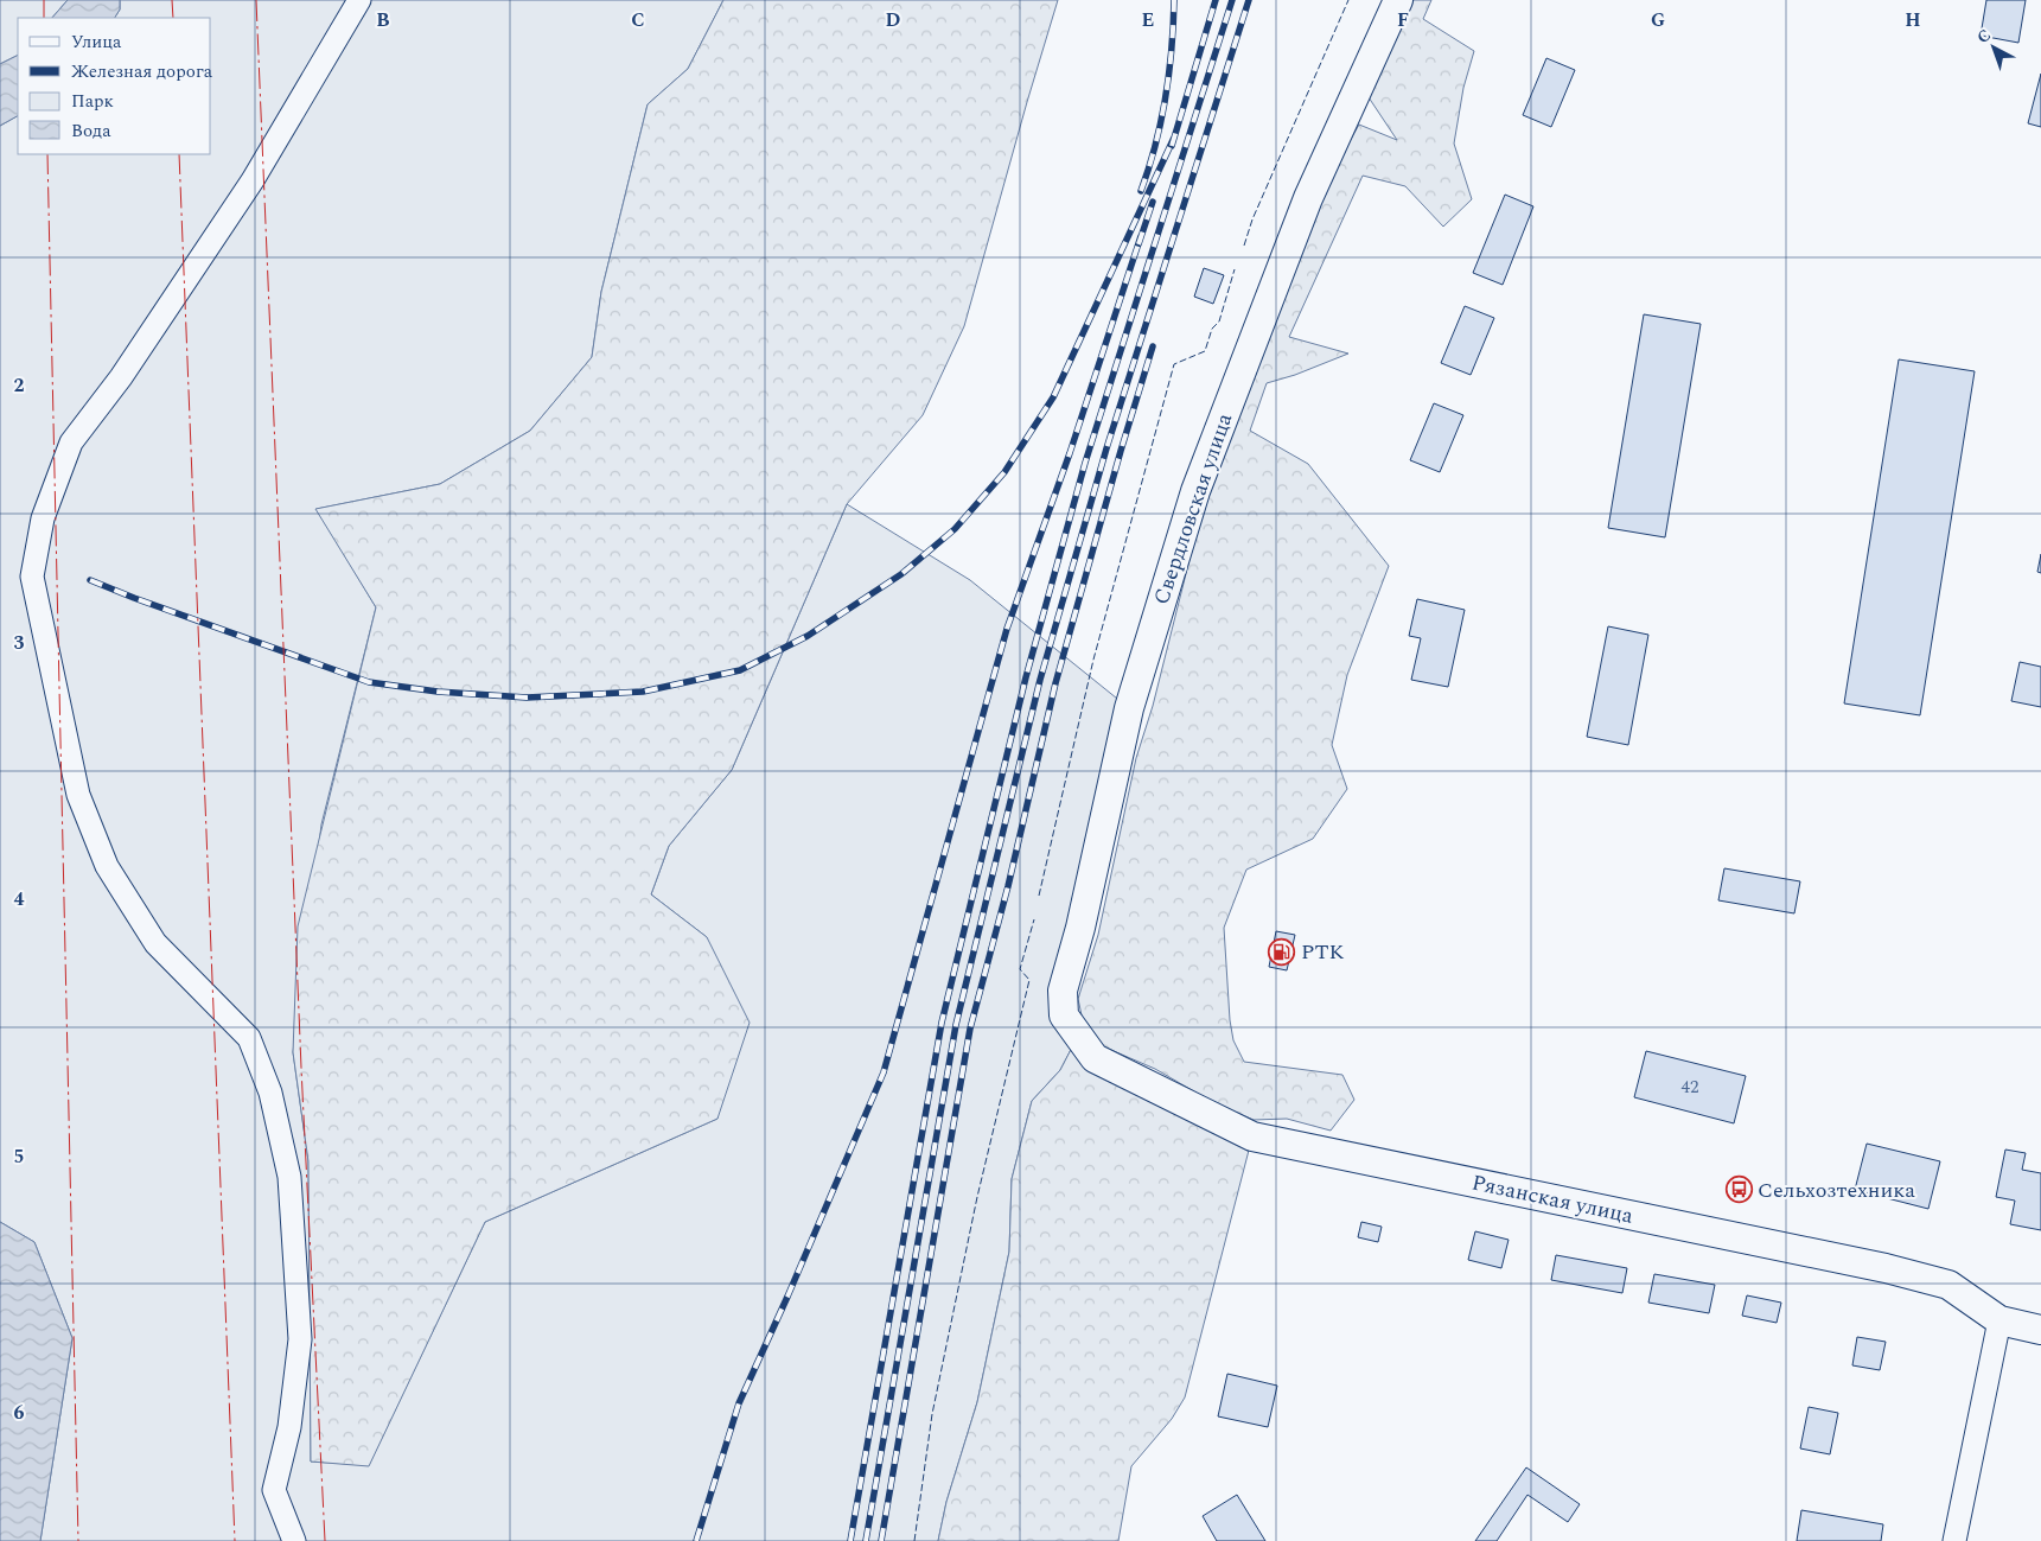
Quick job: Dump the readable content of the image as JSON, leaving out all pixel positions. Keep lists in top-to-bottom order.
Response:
{
  "streets": {
    "main road": ["Свердловская улица", "Рязанская улица"]
  },
  "crossings": [
    ["Свердловская улица", "Рязанская улица"]
  ],
  "places": {
    "fuel station": ["РТК"],
    "bus stop": ["Сельхозтехника"]
  },
  "house_numbers": ["42"],
  "legend": [
    "Улица",
    "Железная дорога",
    "Парк",
    "Вода"
  ],
  "north": "top left",
  "grid": {
    "columns": [
      "B",
      "C",
      "D",
      "E",
      "F",
      "G",
      "H"
    ],
    "rows": [
      "2",
      "3",
      "4",
      "5",
      "6"
    ]
  }
}
